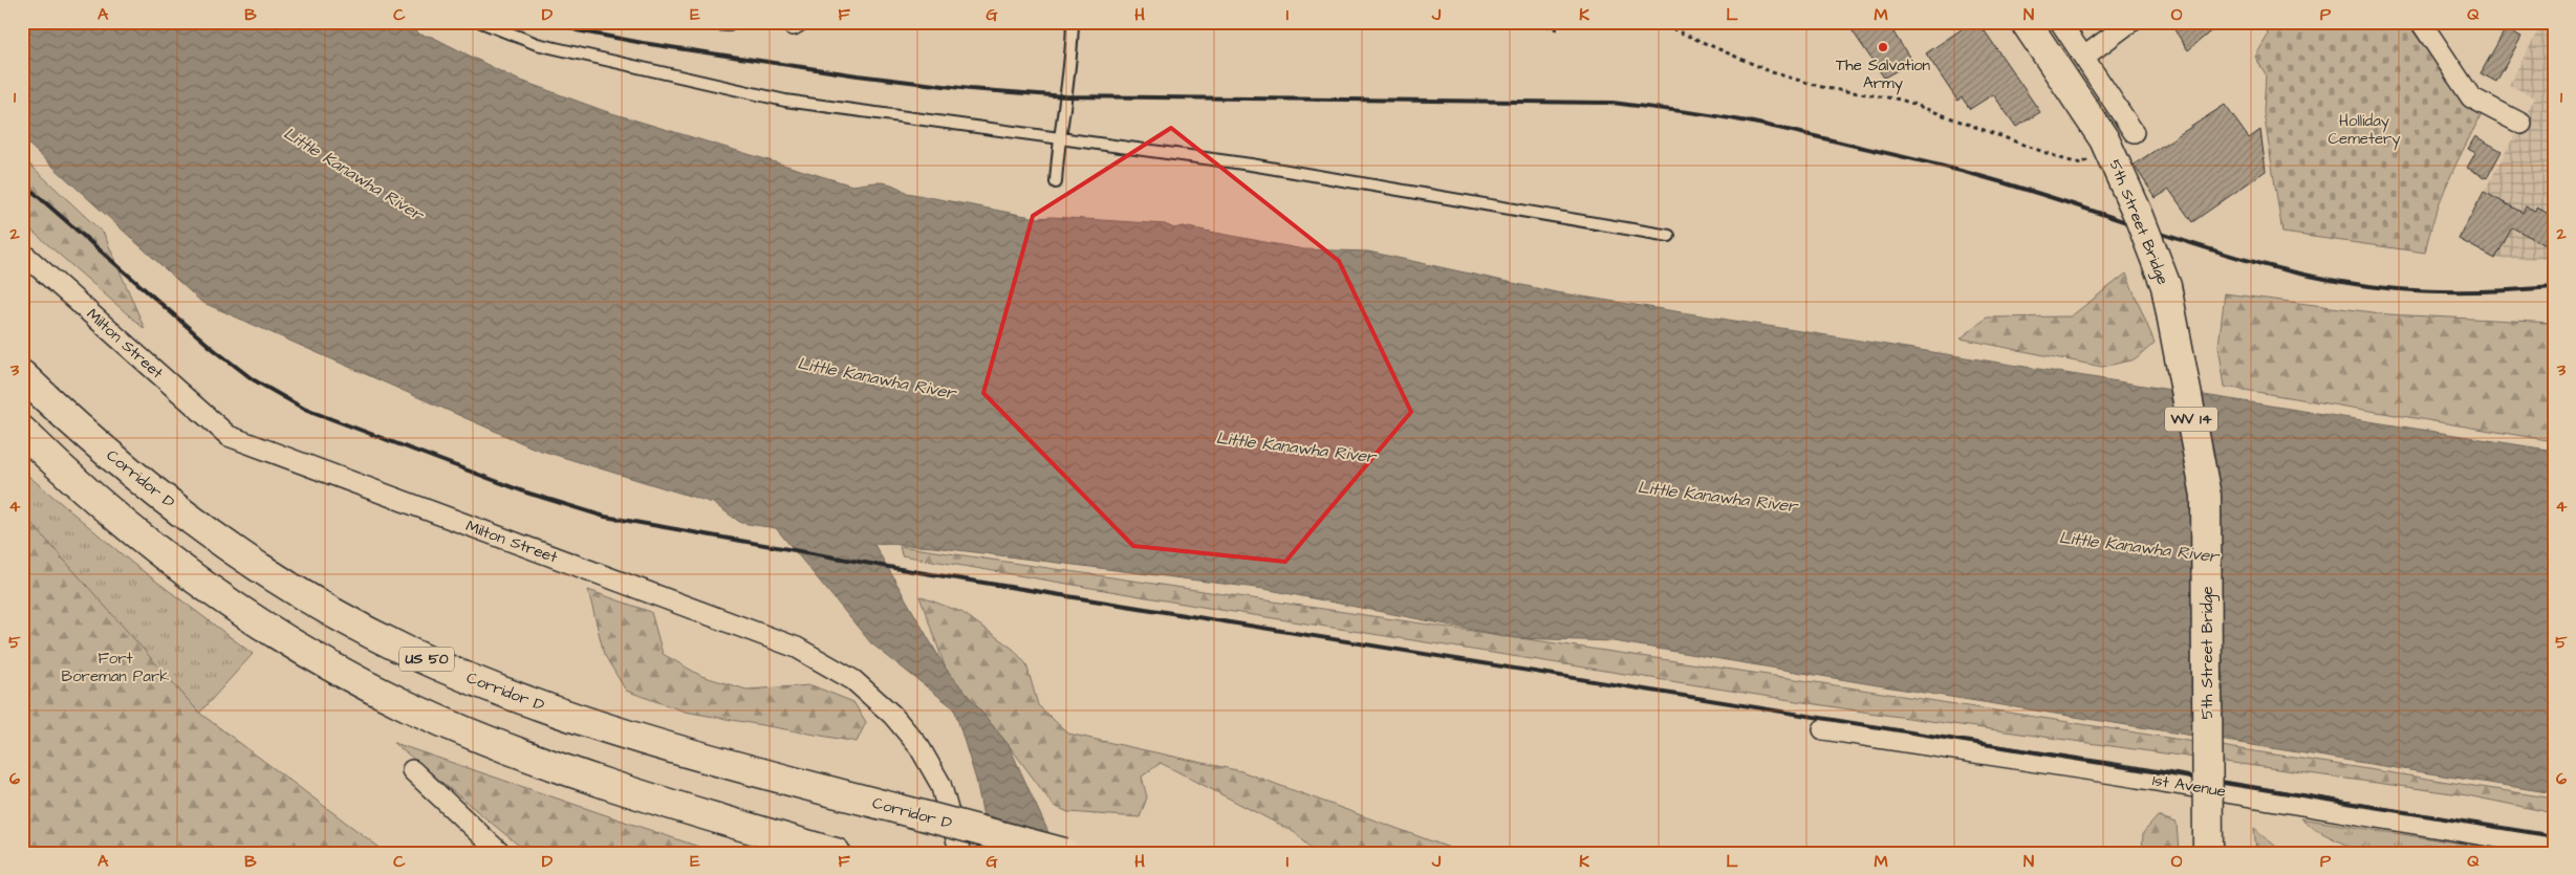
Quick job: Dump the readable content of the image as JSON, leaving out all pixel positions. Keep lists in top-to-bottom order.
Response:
{
  "streets": {
    "main road": [
      "5th Street Bridge",
      "WV 14",
      "Corridor D",
      "US 50"
    ],
    "street": ["Milton Street", "1st Avenue"]
  },
  "water": ["Little Kanawha River"],
  "parks": ["Holliday Cemetery", "Fort Boreman Park"],
  "places": ["The Salvation Army"],
  "grid": {
    "columns": [
      "A",
      "B",
      "C",
      "D",
      "E",
      "F",
      "G",
      "H",
      "I",
      "J",
      "K",
      "L",
      "M",
      "N",
      "O",
      "P",
      "Q"
    ],
    "rows": [
      "1",
      "2",
      "3",
      "4",
      "5",
      "6"
    ]
  }
}
